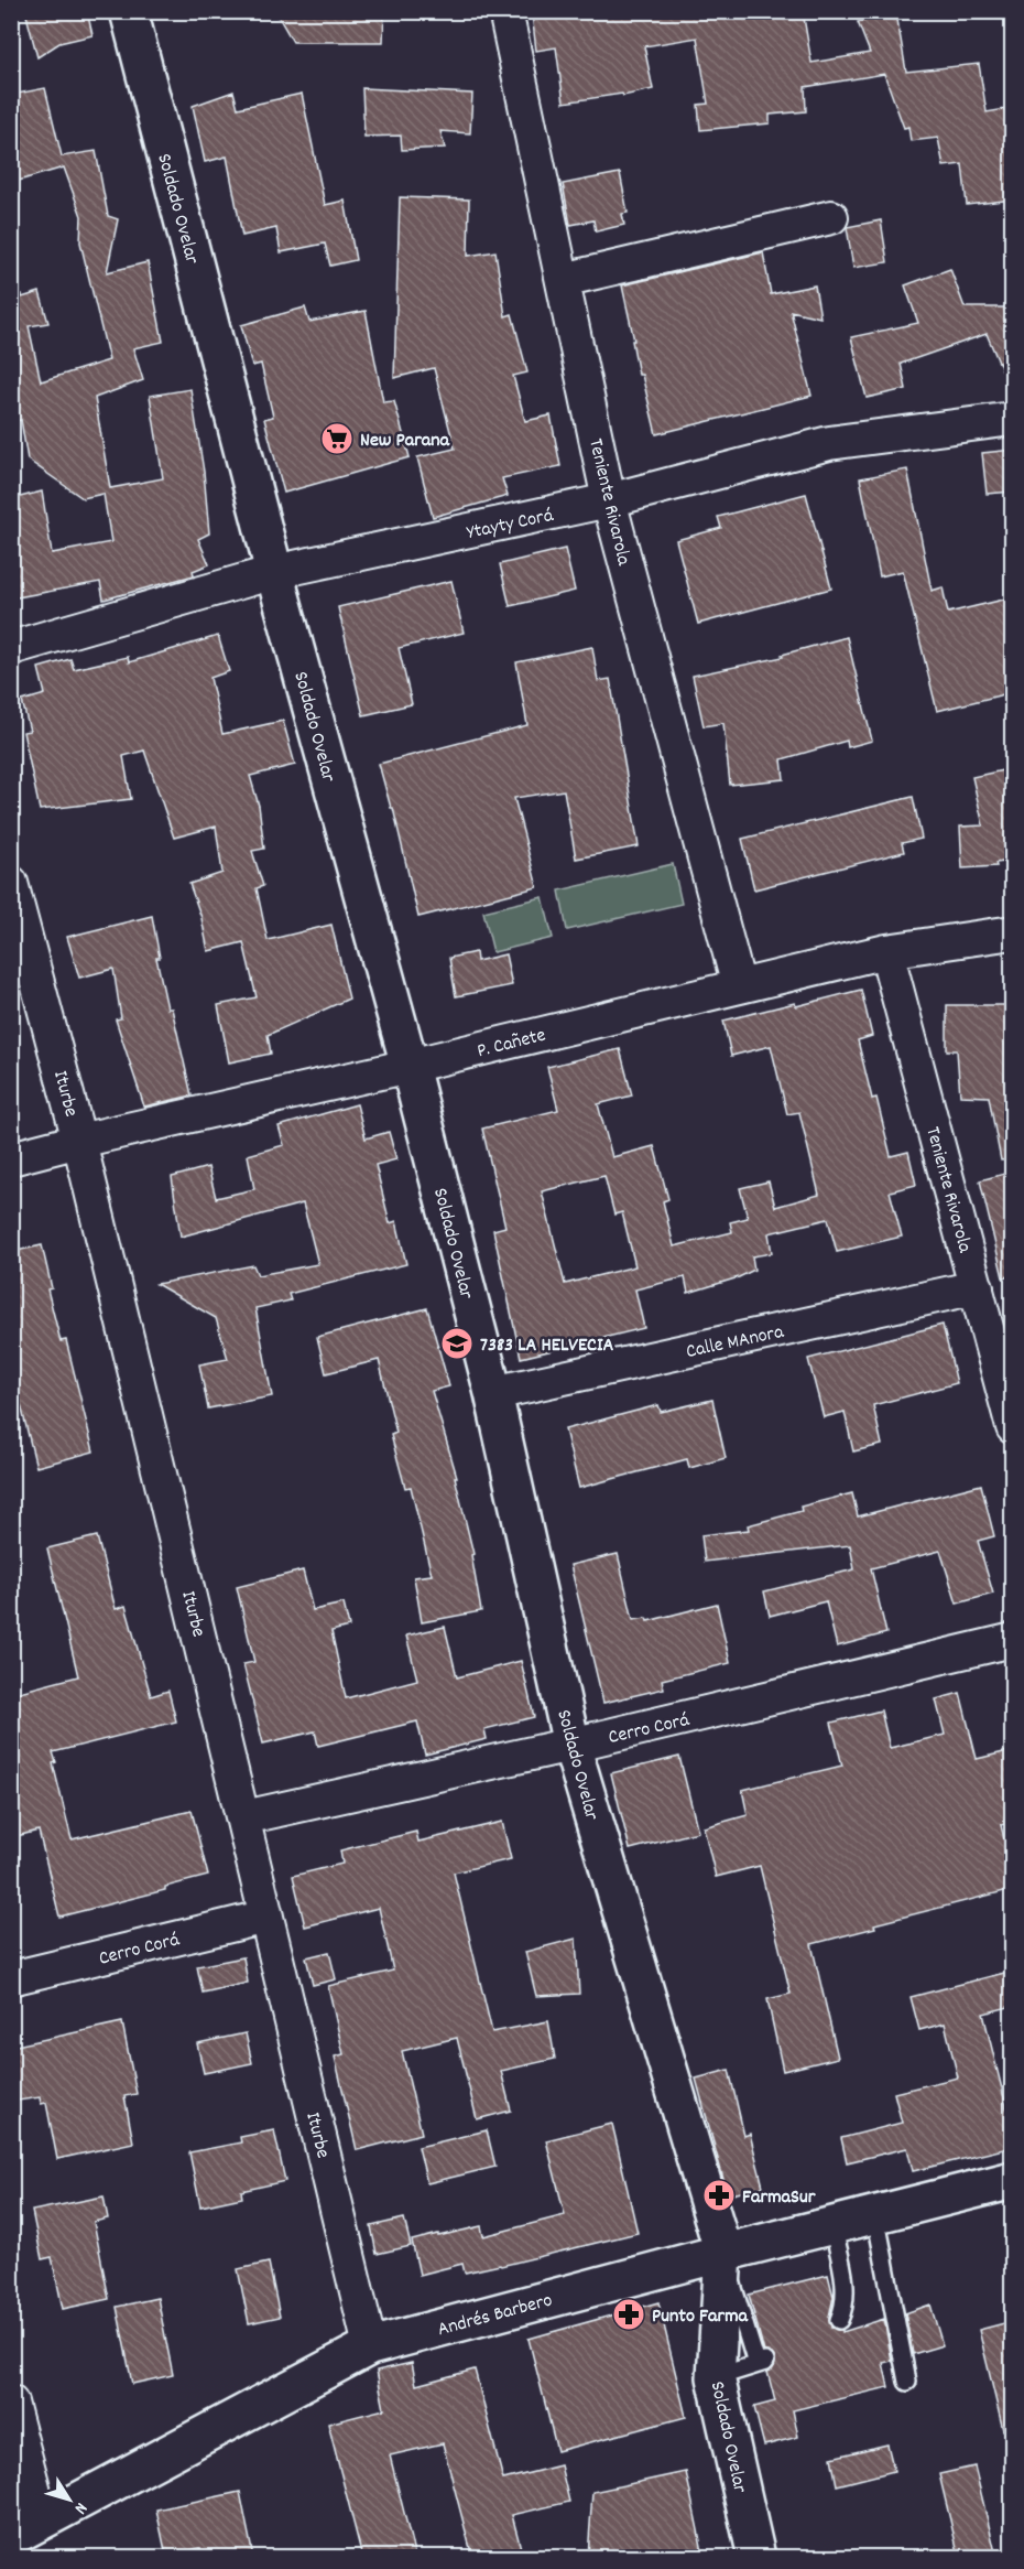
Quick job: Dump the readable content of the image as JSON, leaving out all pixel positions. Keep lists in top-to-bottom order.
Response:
{
  "streets": {
    "main road": ["Soldado Ovelar", "Andrés Barbero"],
    "street": [
      "Teniente Rivarola",
      "Ytayty Corá",
      "P. Cañete",
      "Iturbe",
      "Calle MAnora",
      "Cerro Corá"
    ]
  },
  "crossings": [
    ["Soldado Ovelar", "Ytayty Corá"],
    ["Soldado Ovelar", "P. Cañete"],
    ["Soldado Ovelar", "Calle MAnora"],
    ["Soldado Ovelar", "Cerro Corá"],
    ["Soldado Ovelar", "Andrés Barbero"],
    ["Teniente Rivarola", "Ytayty Corá"],
    ["Teniente Rivarola", "P. Cañete"],
    ["Teniente Rivarola", "Calle MAnora"],
    ["P. Cañete", "Iturbe"],
    ["Iturbe", "Cerro Corá"],
    ["Iturbe", "Andrés Barbero"]
  ],
  "places": {
    "supermarket": ["New Parana"],
    "school or university": ["7383 LA HELVECIA"],
    "pharmacy": ["FarmaSur", "Punto Farma"]
  },
  "north": "bottom right"
}
